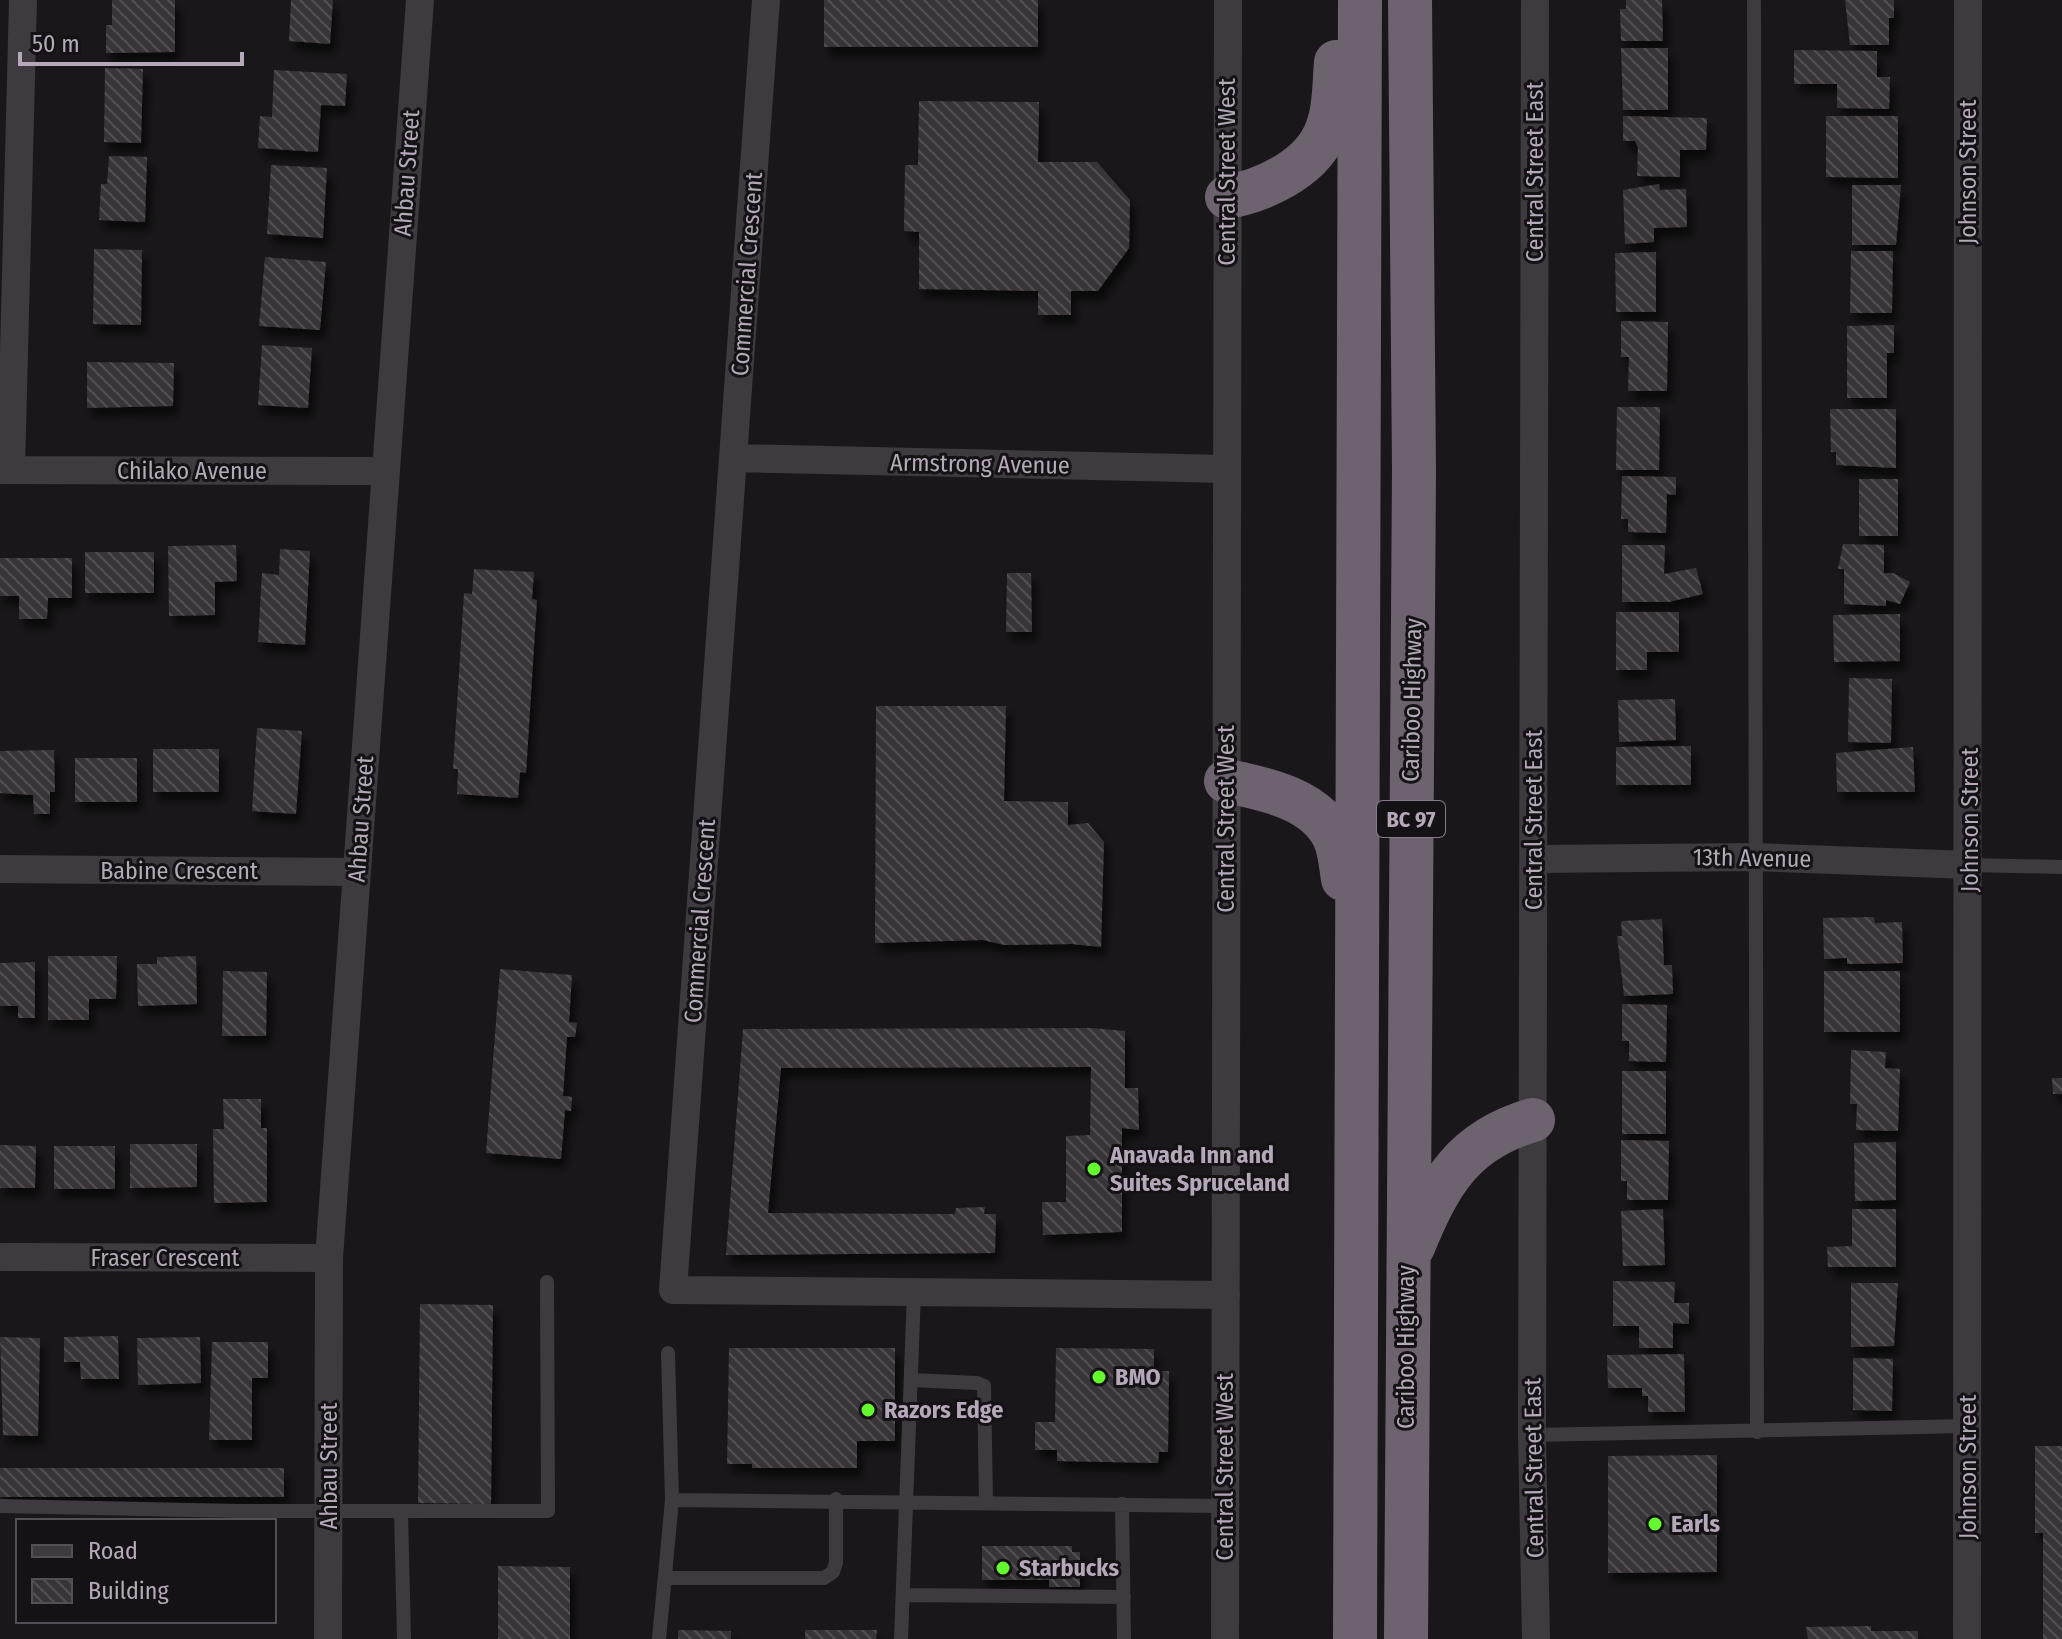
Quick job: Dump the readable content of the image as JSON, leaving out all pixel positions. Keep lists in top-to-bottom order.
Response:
{
  "streets": {
    "highway": ["Cariboo Highway", "BC 97"],
    "street": [
      "Central Street West",
      "Central Street East",
      "Johnson Street",
      "Ahbau Street",
      "Commercial Crescent",
      "Armstrong Avenue",
      "Chilako Avenue",
      "13th Avenue",
      "Babine Crescent",
      "Fraser Crescent"
    ]
  },
  "crossings": [
    ["Central Street West", "Commercial Crescent"],
    ["Central Street West", "Armstrong Avenue"],
    ["Central Street East", "13th Avenue"],
    ["Johnson Street", "13th Avenue"],
    ["Ahbau Street", "Chilako Avenue"],
    ["Ahbau Street", "Babine Crescent"],
    ["Ahbau Street", "Fraser Crescent"],
    ["Commercial Crescent", "Armstrong Avenue"]
  ],
  "places": [
    "Anavada Inn and Suites Spruceland",
    "BMO",
    "Razors Edge",
    "Earls",
    "Starbucks"
  ],
  "legend": ["Road", "Building"],
  "scale_bar": "50 m"
}
